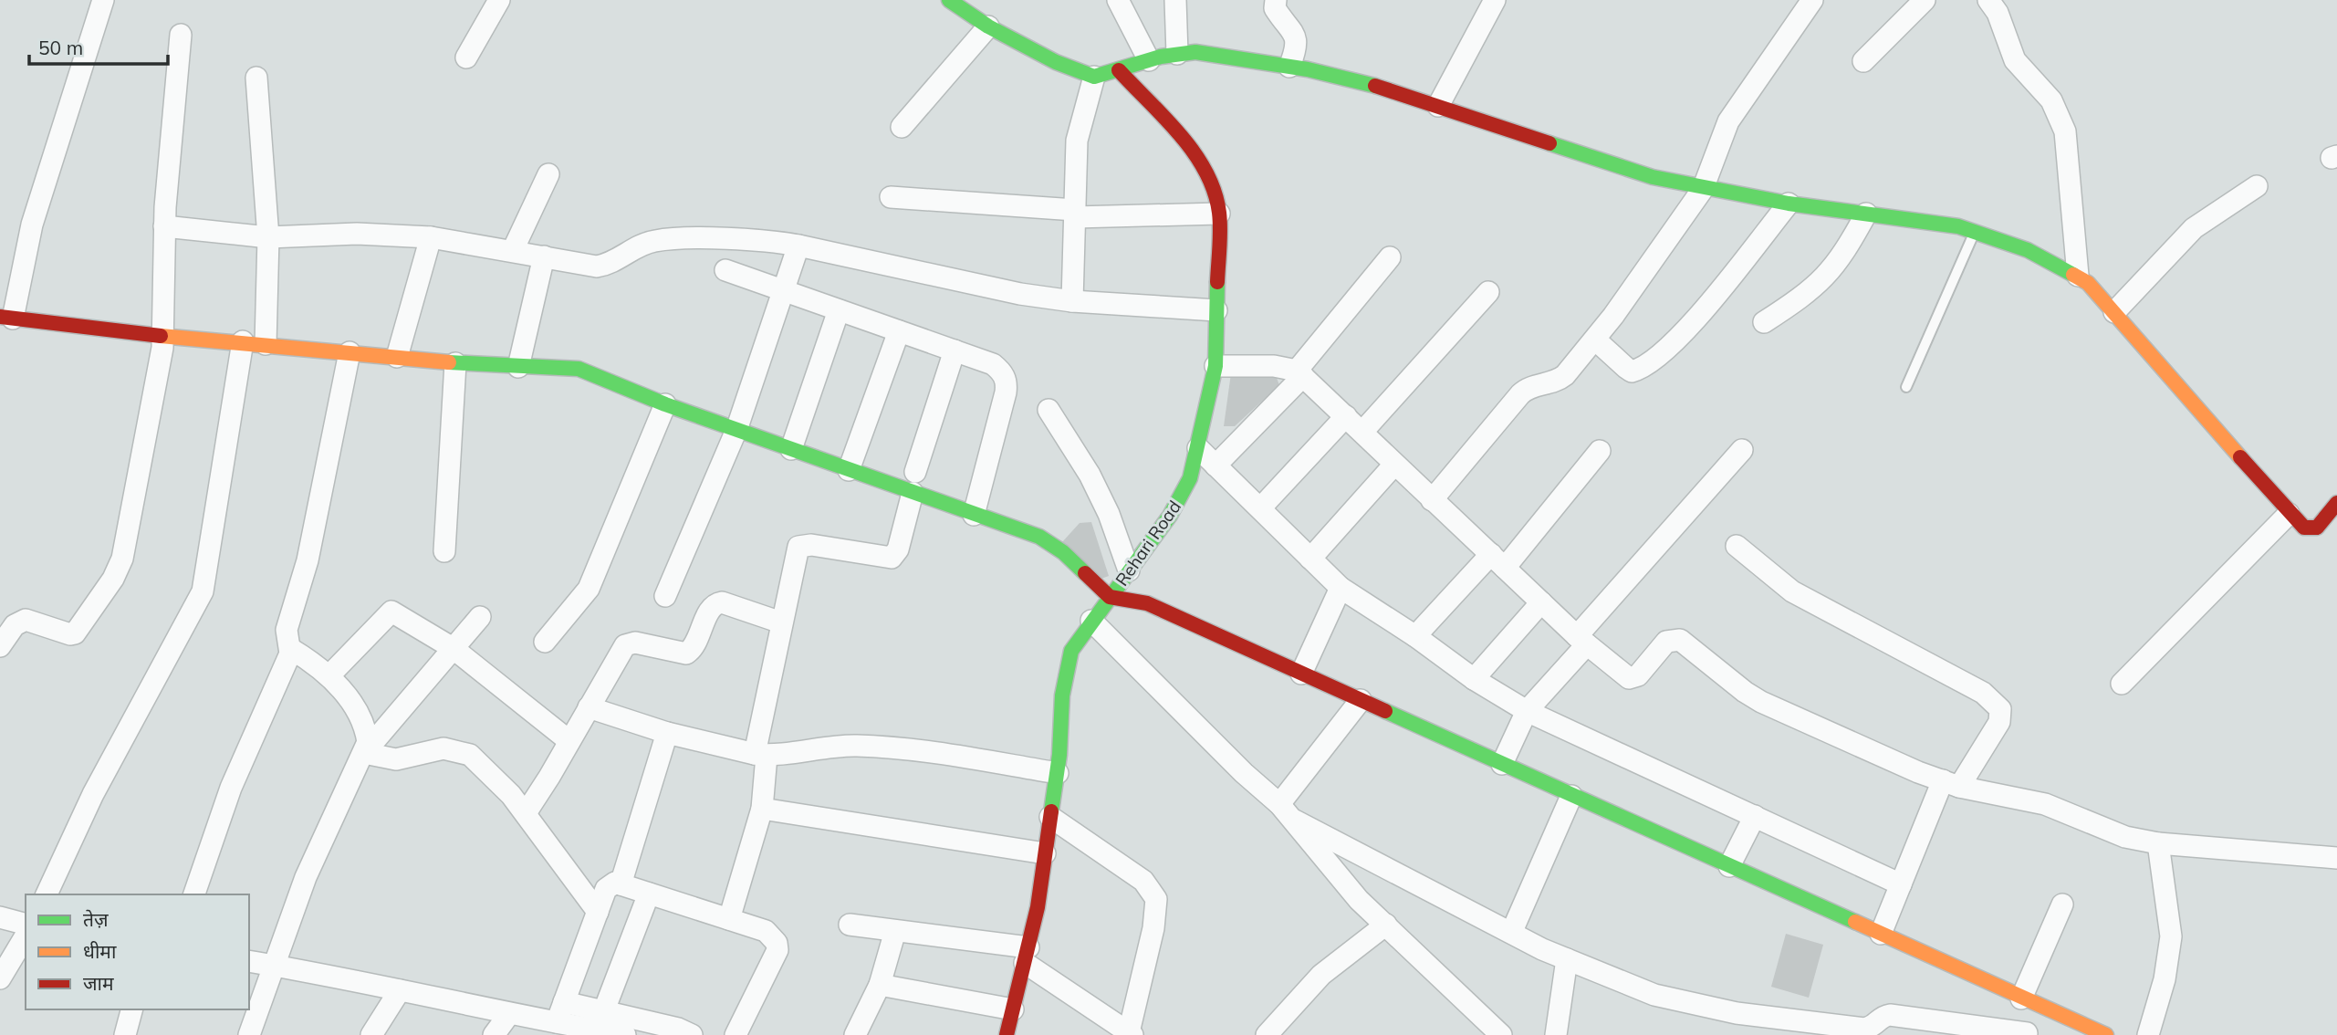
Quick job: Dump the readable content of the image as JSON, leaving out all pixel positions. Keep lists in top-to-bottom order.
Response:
{
  "streets": {
    "main road": ["Rehari Road"]
  },
  "legend": ["तेज़", "धीमा", "जाम"],
  "scale_bar": "50 m"
}
